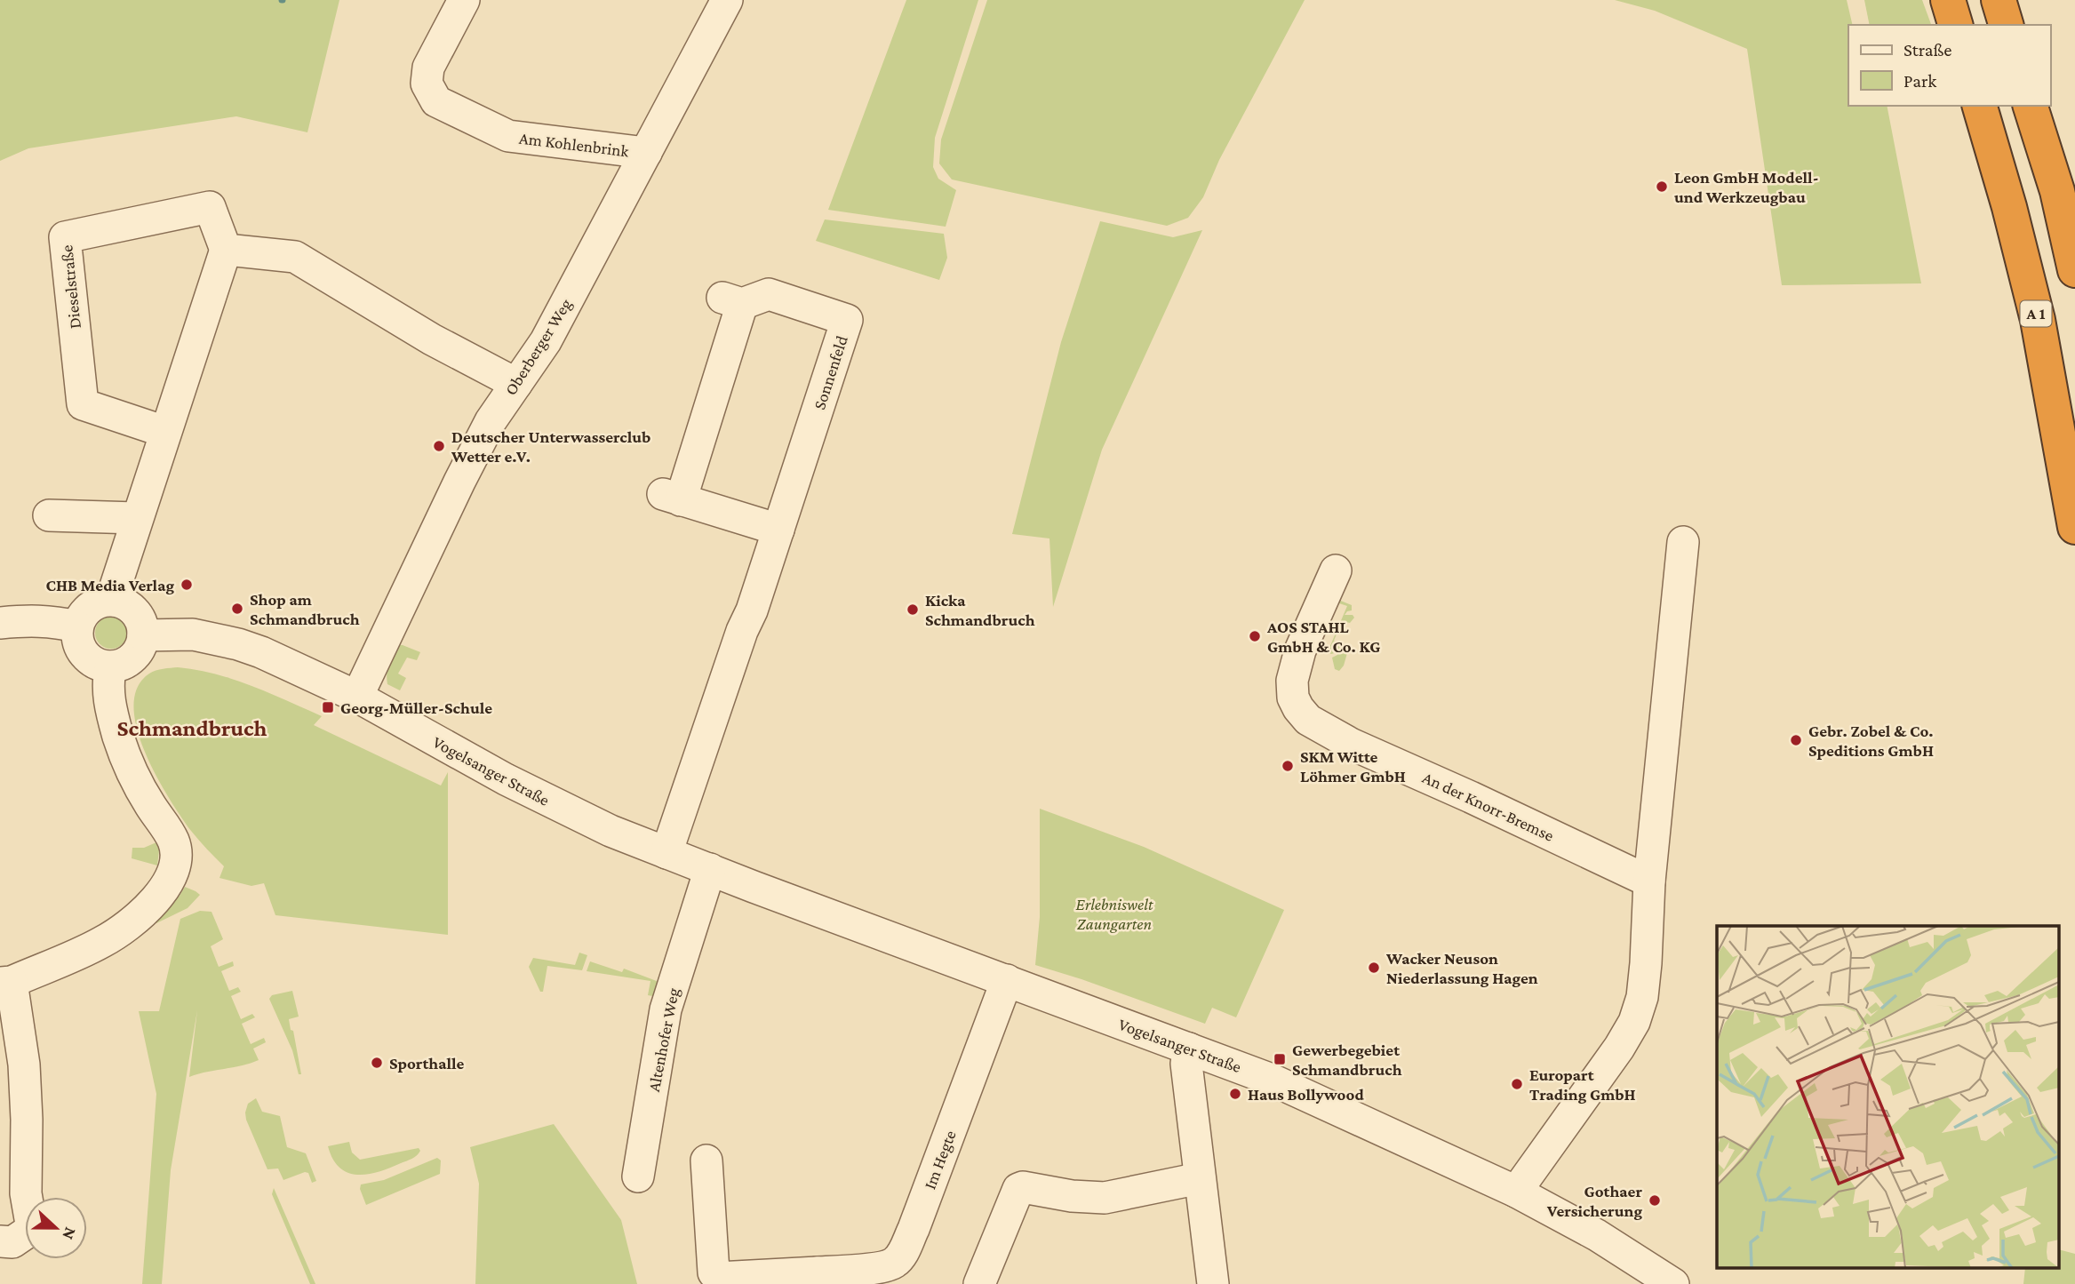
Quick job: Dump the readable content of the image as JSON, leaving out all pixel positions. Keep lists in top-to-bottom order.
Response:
{
  "streets": {
    "highway": ["A 1"],
    "street": [
      "Am Kohlenbrink",
      "Dieselstraße",
      "Oberberger Weg",
      "Sonnenfeld",
      "Vogelsanger Straße",
      "An der Knorr-Bremse",
      "Altenhofer Weg",
      "Im Hegte"
    ]
  },
  "crossings": [
    ["Am Kohlenbrink", "Oberberger Weg"],
    ["Oberberger Weg", "Vogelsanger Straße"],
    ["Sonnenfeld", "Vogelsanger Straße"],
    ["Vogelsanger Straße", "Altenhofer Weg"],
    ["Vogelsanger Straße", "Im Hegte"]
  ],
  "districts": ["Schmandbruch"],
  "parks": ["Erlebniswelt Zaungarten"],
  "places": {
    "other": [
      "Leon GmbH Modell- und Werkzeugbau",
      "Deutscher Unterwasserclub Wetter e.V.",
      "CHB Media Verlag",
      "Shop am Schmandbruch",
      "Kicka Schmandbruch",
      "AOS STAHL GmbH & Co. KG",
      "Gebr. Zobel & Co. Speditions GmbH",
      "SKM Witte Löhmer GmbH",
      "Wacker Neuson Niederlassung Hagen",
      "Sporthalle",
      "Europart Trading GmbH",
      "Haus Bollywood",
      "Gothaer Versicherung"
    ],
    "transit": ["Georg-Müller-Schule", "Gewerbegebiet Schmandbruch"]
  },
  "legend": ["Straße", "Park"],
  "north": "right"
}
